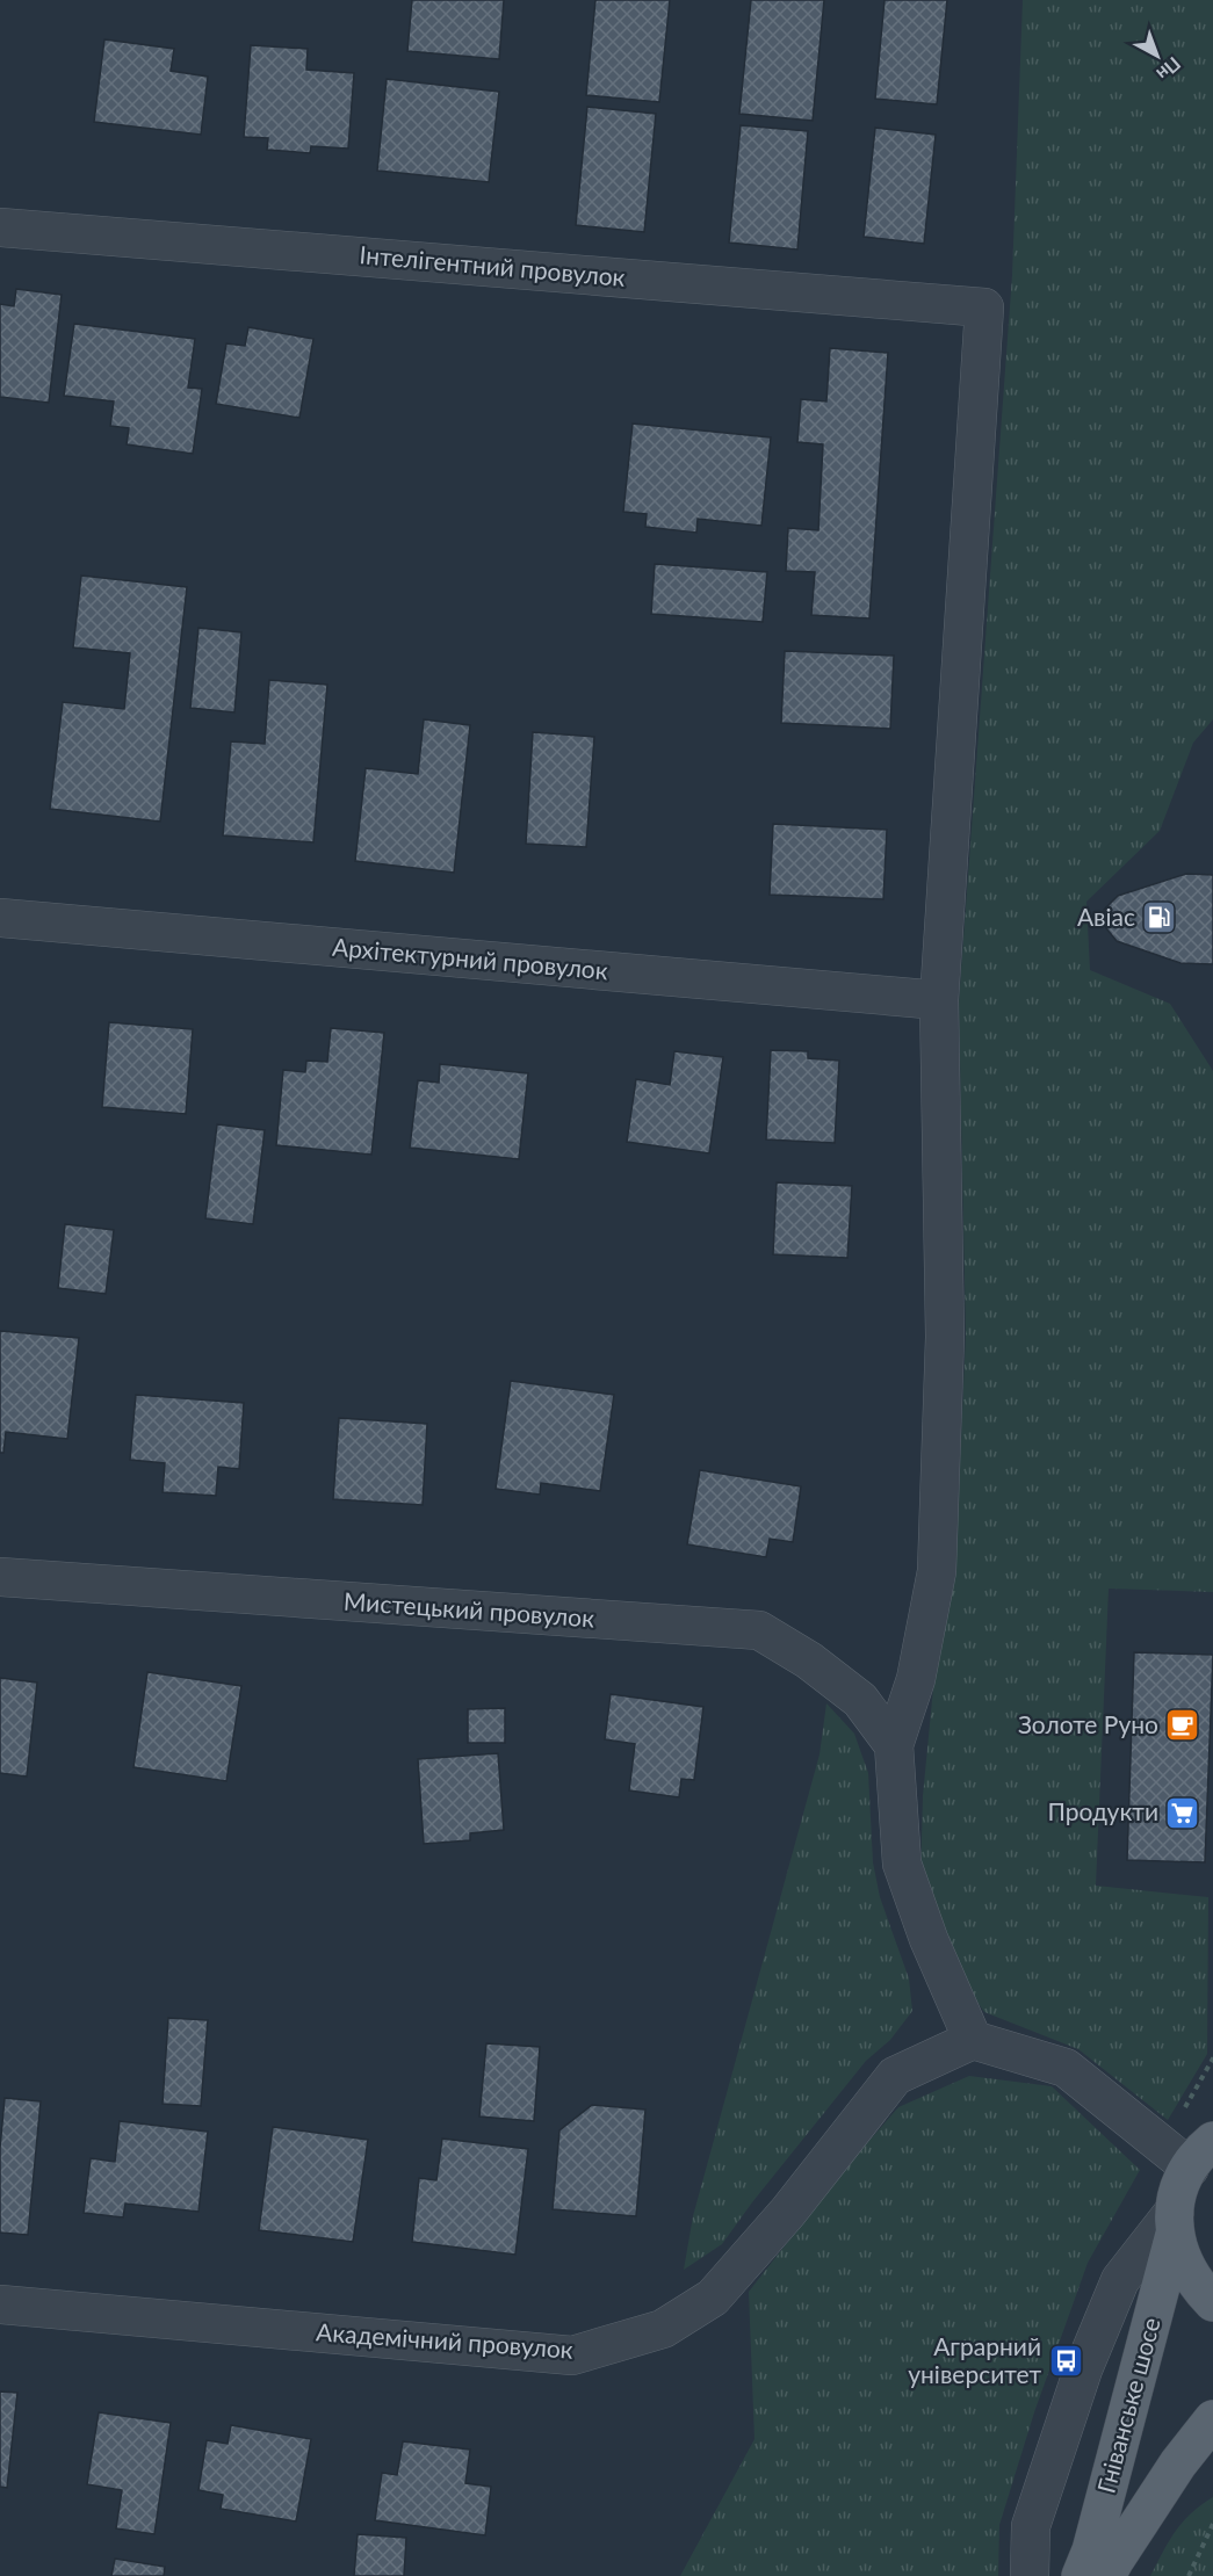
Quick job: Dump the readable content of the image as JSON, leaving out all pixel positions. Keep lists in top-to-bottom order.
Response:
{
  "streets": {
    "main road": ["Гніванське шосе"],
    "street": [
      "Інтелігентний провулок",
      "Архітектурний провулок",
      "Мистецький провулок",
      "Академічний провулок"
    ]
  },
  "crossings": [
    ["Інтелігентний провулок", "Архітектурний провулок"]
  ],
  "places": {
    "fuel station": ["Авіас"],
    "cafe": ["Золоте Руно"],
    "supermarket": ["Продукти"],
    "bus stop": ["Аграрний університет"]
  },
  "north": "bottom right"
}
